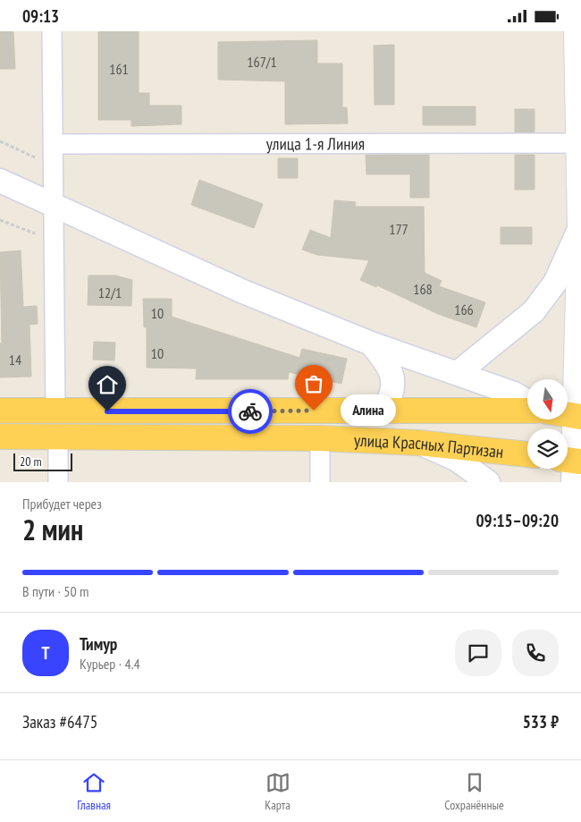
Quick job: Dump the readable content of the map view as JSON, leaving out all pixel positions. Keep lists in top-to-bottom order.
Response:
{
  "streets": {
    "highway": ["улица Красных Партизан"],
    "street": ["улица 1-я Линия"]
  },
  "places": ["Алина"],
  "house_numbers": [
    "167/1",
    "161",
    "177",
    "168",
    "12/1",
    "166",
    "10",
    "10",
    "14"
  ],
  "scale_bar": "20 m",
  "north": "bottom",
  "page": {
    "status": "09:13",
    "bubble": "Алина",
    "scale": "20 m",
    "heading": ["2 мин", "Прибудет через", "09:15–09:20"],
    "panel": [
      "Тимур",
      "Курьер · 4.4",
      "Заказ #6475",
      "533 ₽"
    ],
    "bar": "В пути · 50 m",
    "round": "Т",
    "tabs": ["Главная", "Карта", "Сохранённые"]
  }
}
